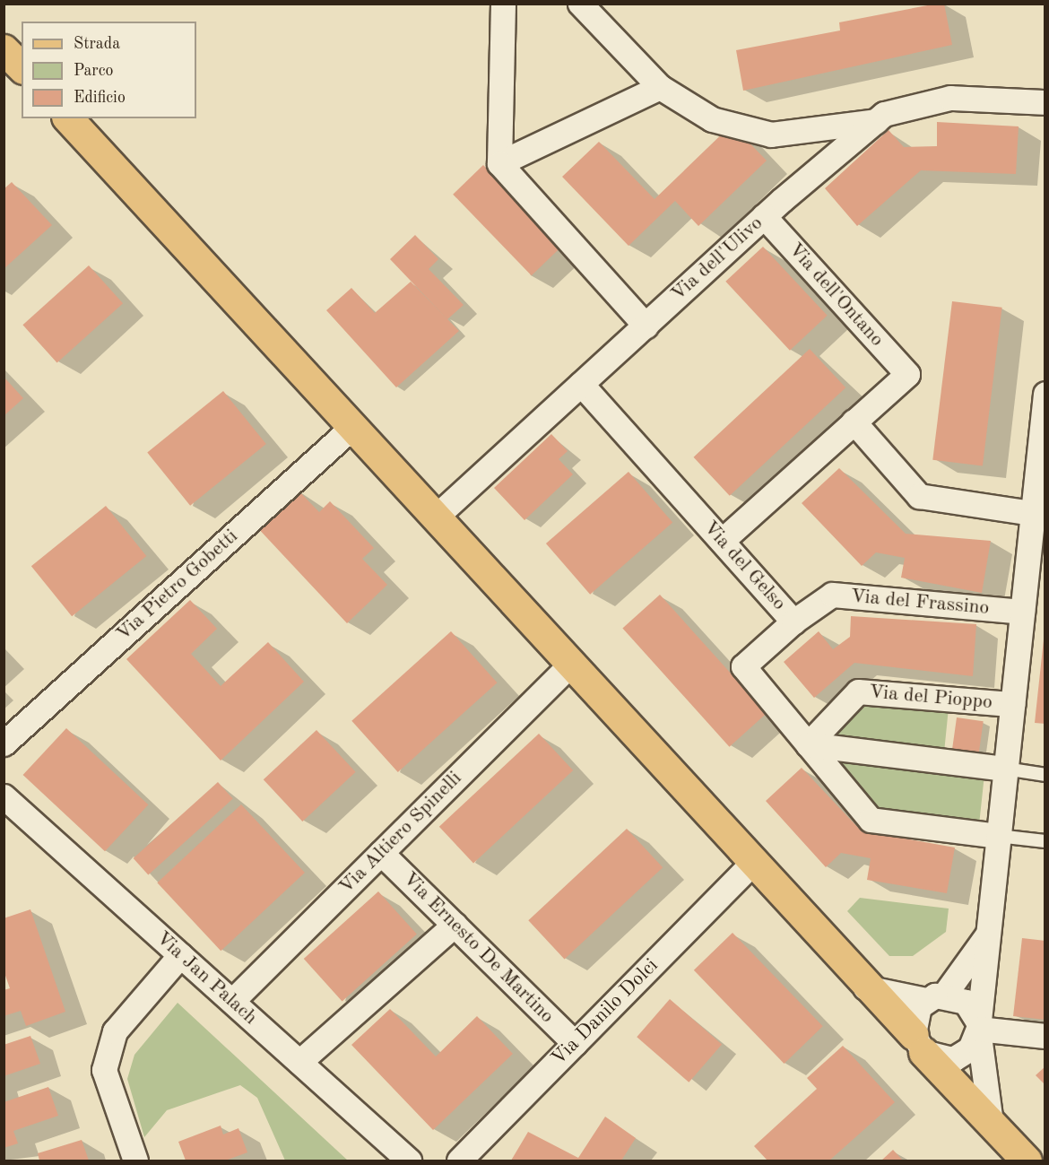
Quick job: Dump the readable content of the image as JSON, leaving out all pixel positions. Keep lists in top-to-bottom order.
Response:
{
  "streets": {
    "street": [
      "Via dell'Ulivo",
      "Via dell'Ontano",
      "Via del Gelso",
      "Via Pietro Gobetti",
      "Via del Frassino",
      "Via del Pioppo",
      "Via Altiero Spinelli",
      "Via Ernesto De Martino",
      "Via Jan Palach",
      "Via Danilo Dolci"
    ]
  },
  "crossings": [
    ["Via dell'Ulivo", "Via dell'Ontano"],
    ["Via dell'Ulivo", "Via del Gelso"],
    ["Via del Gelso", "Via del Frassino"],
    ["Via del Gelso", "Via del Pioppo"],
    ["Via Altiero Spinelli", "Via Ernesto De Martino"],
    ["Via Altiero Spinelli", "Via Jan Palach"],
    ["Via Ernesto De Martino", "Via Danilo Dolci"]
  ],
  "legend": ["Strada", "Parco", "Edificio"]
}
